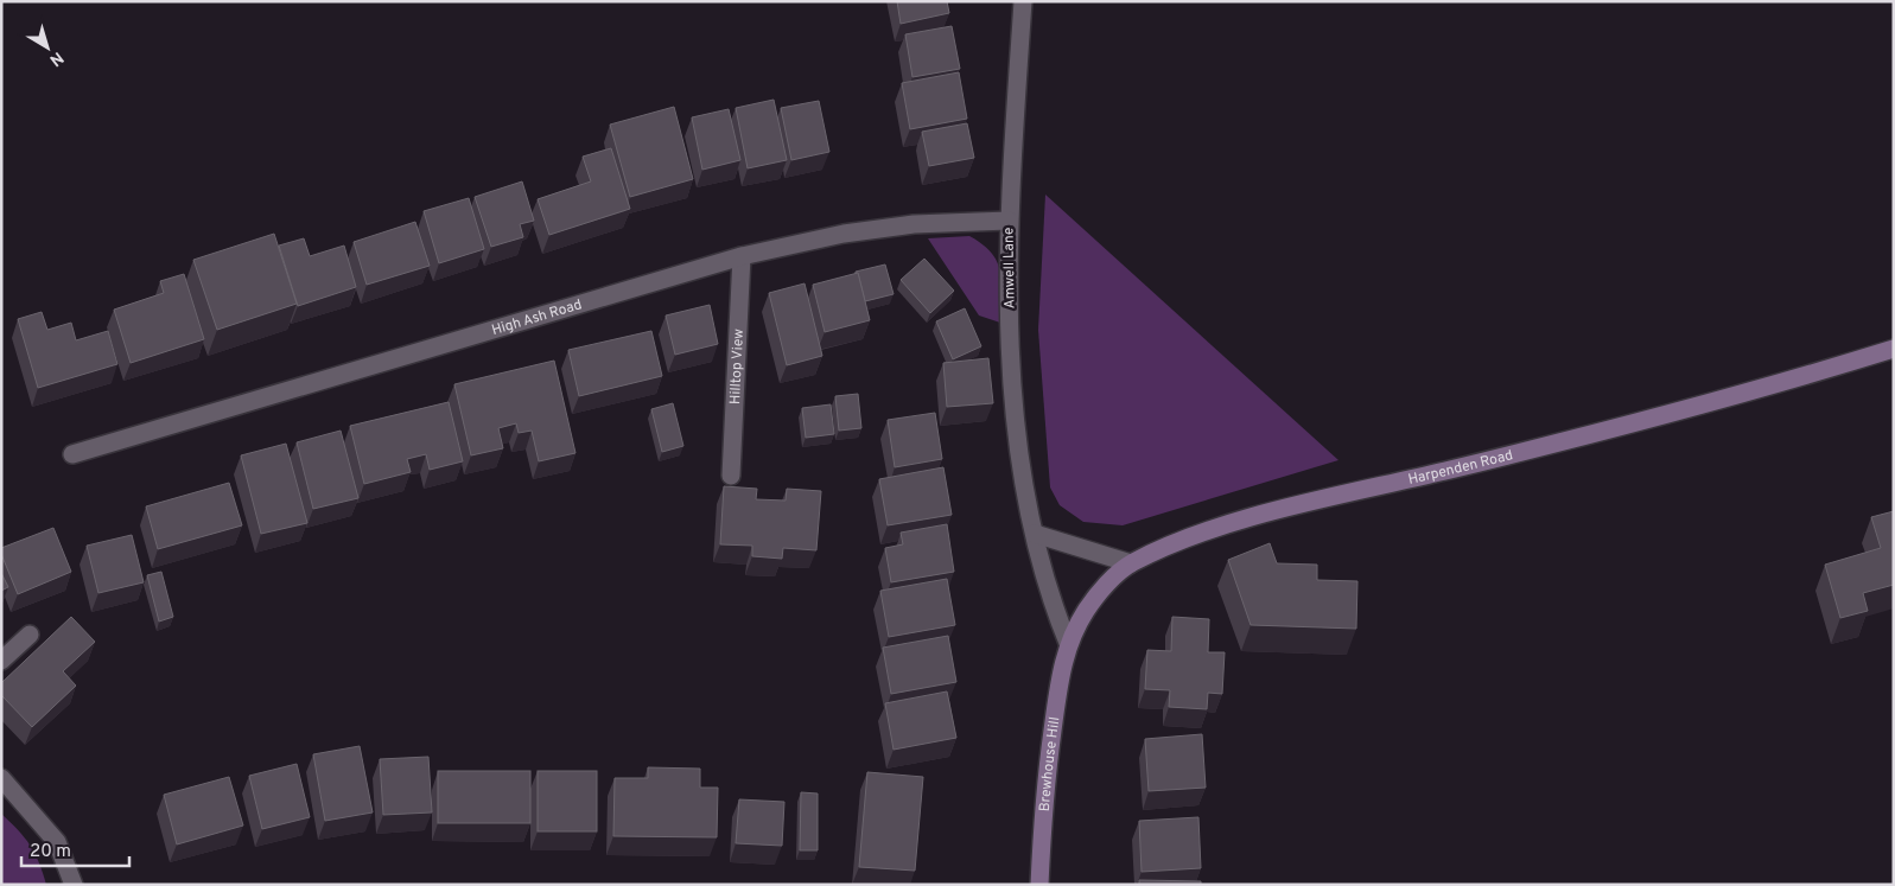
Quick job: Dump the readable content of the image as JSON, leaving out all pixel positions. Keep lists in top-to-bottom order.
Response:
{
  "streets": {
    "street": [
      "Amwell Lane",
      "High Ash Road",
      "Hilltop View",
      "Harpenden Road",
      "Brewhouse Hill"
    ]
  },
  "crossings": [
    ["Amwell Lane", "High Ash Road"],
    ["Amwell Lane", "Harpenden Road"],
    ["Amwell Lane", "Brewhouse Hill"],
    ["High Ash Road", "Hilltop View"],
    ["Harpenden Road", "Brewhouse Hill"]
  ],
  "scale_bar": "20 m",
  "north": "bottom right"
}
